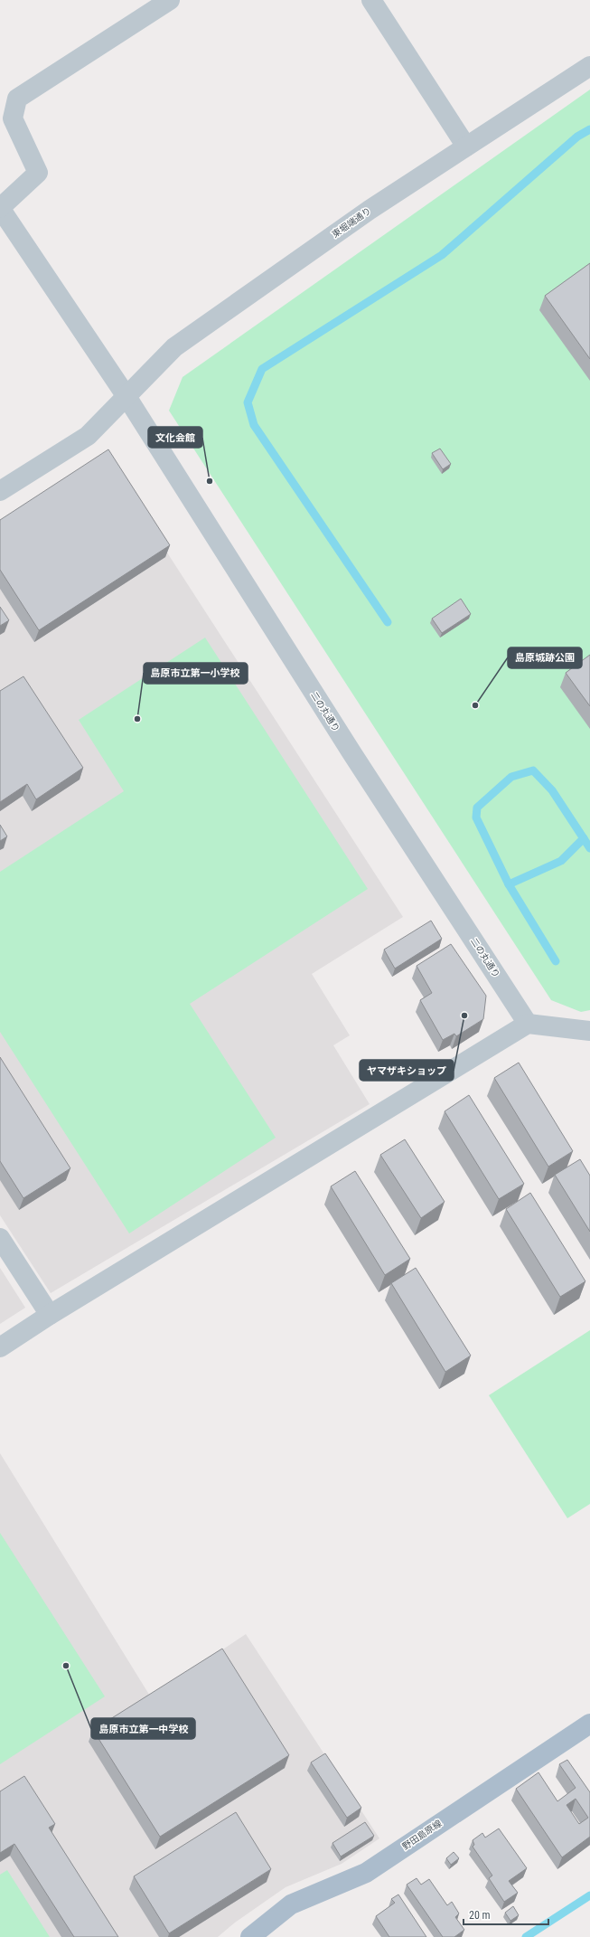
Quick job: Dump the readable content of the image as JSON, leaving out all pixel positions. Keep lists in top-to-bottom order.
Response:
{
  "streets": {
    "main road": ["野田島原線"],
    "street": ["東堀端通り", "二の丸通り"]
  },
  "crossings": [
    ["東堀端通り", "二の丸通り"]
  ],
  "places": [
    "文化会館",
    "島原城跡公園",
    "島原市立第一小学校",
    "ヤマザキショップ",
    "島原市立第一中学校"
  ],
  "scale_bar": "20 m"
}
